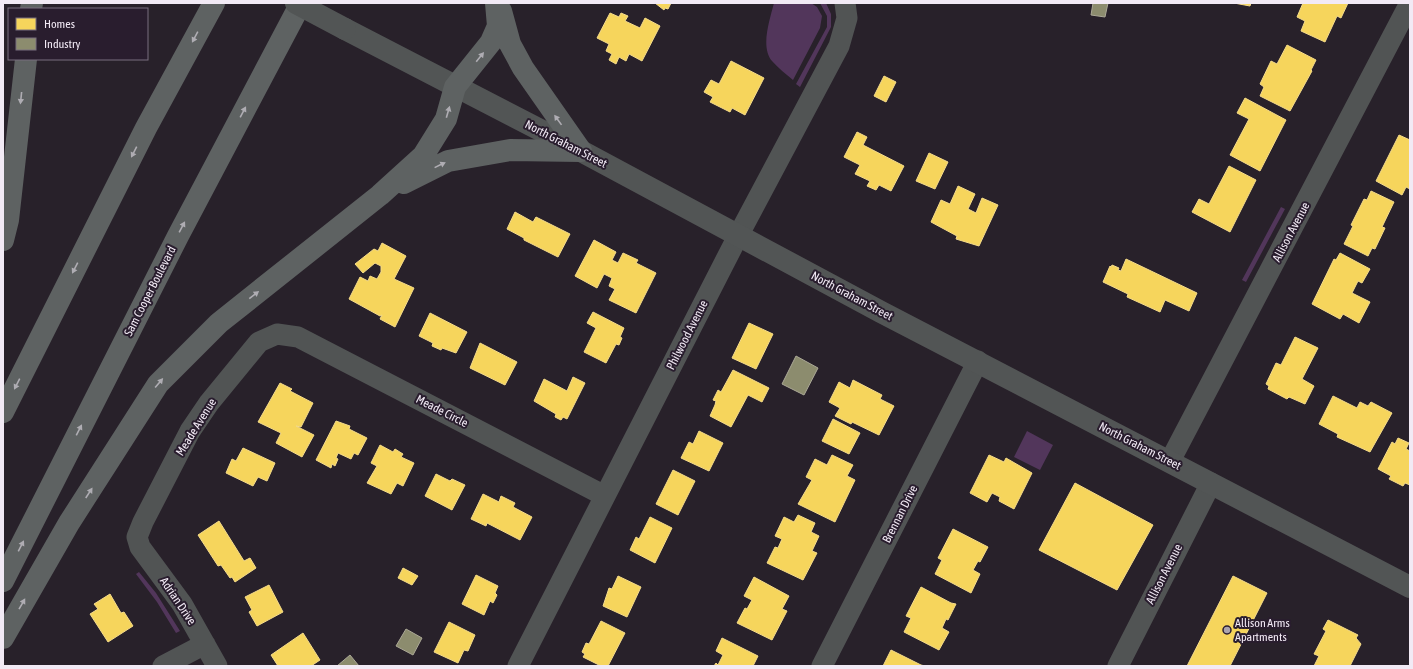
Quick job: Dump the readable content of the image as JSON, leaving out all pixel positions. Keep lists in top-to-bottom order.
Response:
{
  "streets": {
    "highway": ["Sam Cooper Boulevard"],
    "main road": ["North Graham Street"],
    "street": [
      "Allison Avenue",
      "Philwood Avenue",
      "Meade Circle",
      "Meade Avenue",
      "Brennan Drive",
      "Adrian Drive"
    ]
  },
  "crossings": [
    ["North Graham Street", "Allison Avenue"],
    ["North Graham Street", "Philwood Avenue"],
    ["North Graham Street", "Brennan Drive"],
    ["Philwood Avenue", "Meade Circle"],
    ["Meade Circle", "Meade Avenue"],
    ["Meade Avenue", "Adrian Drive"]
  ],
  "places": ["Allison Arms Apartments"],
  "legend": ["Homes", "Industry"]
}
